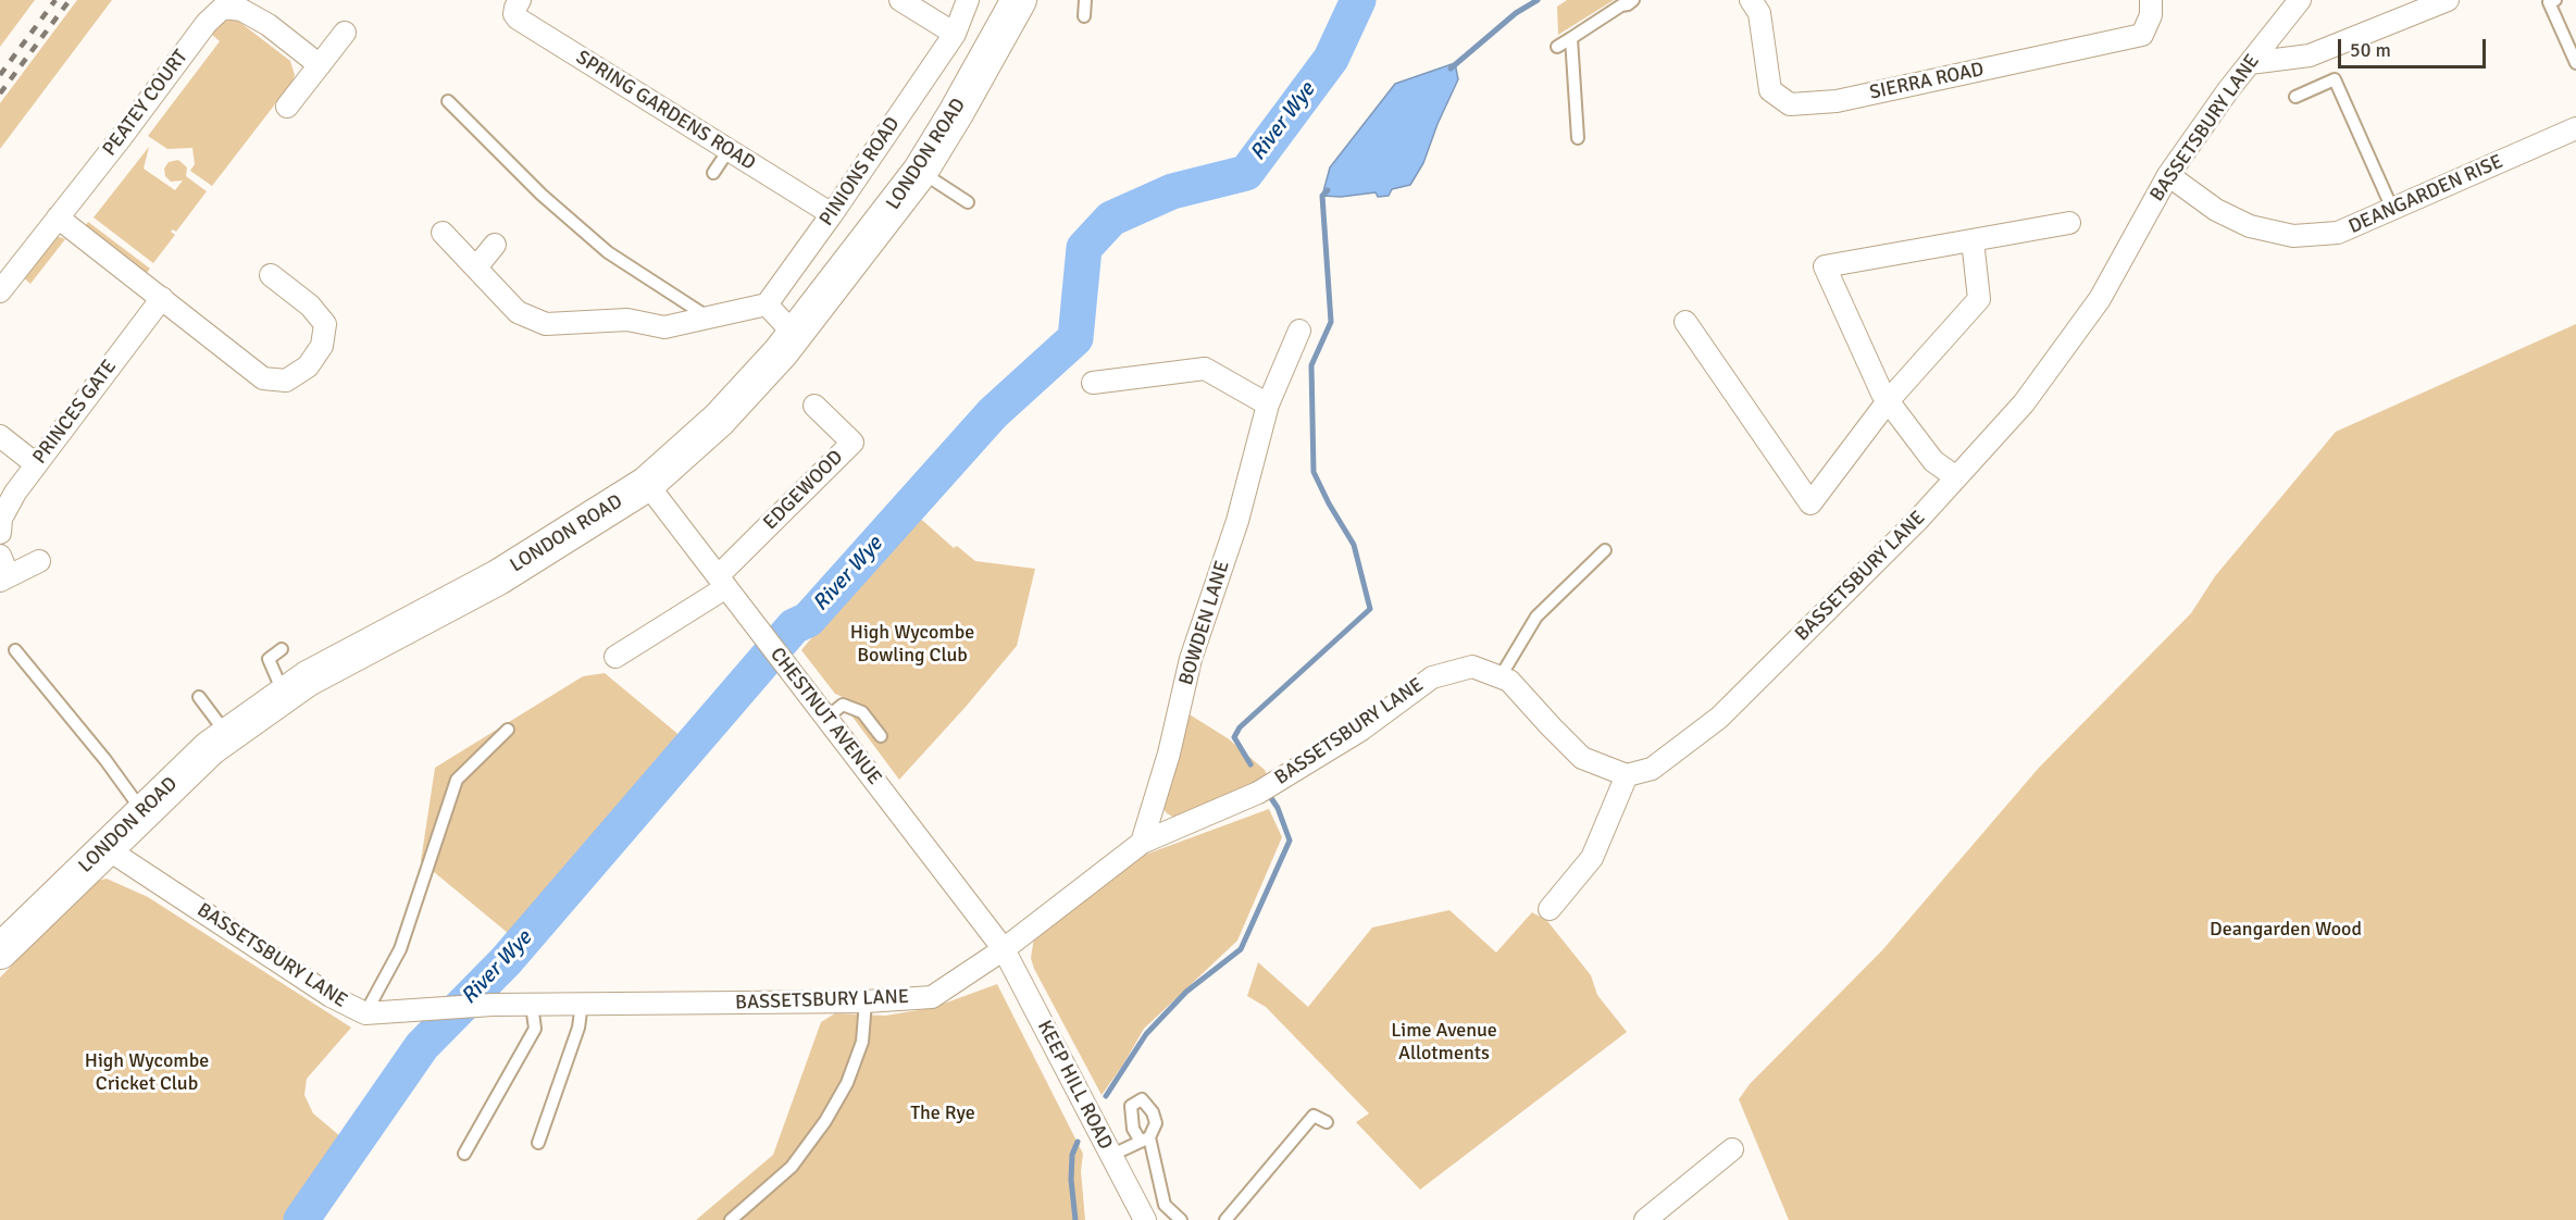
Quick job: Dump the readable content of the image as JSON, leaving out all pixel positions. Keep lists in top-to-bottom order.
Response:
{
  "streets": {
    "main road": ["LONDON ROAD"],
    "street": [
      "SIERRA ROAD",
      "PEATEY COURT",
      "SPRING GARDENS ROAD",
      "BASSETSBURY LANE",
      "PINIONS ROAD",
      "DEANGARDEN RISE",
      "PRINCES GATE",
      "EDGEWOOD",
      "BOWDEN LANE",
      "CHESTNUT AVENUE",
      "KEEP HILL ROAD"
    ]
  },
  "crossings": [
    ["SPRING GARDENS ROAD", "PINIONS ROAD"],
    ["BASSETSBURY LANE", "LONDON ROAD"],
    ["BASSETSBURY LANE", "DEANGARDEN RISE"],
    ["BASSETSBURY LANE", "BOWDEN LANE"],
    ["BASSETSBURY LANE", "CHESTNUT AVENUE"],
    ["BASSETSBURY LANE", "KEEP HILL ROAD"],
    ["LONDON ROAD", "CHESTNUT AVENUE"],
    ["EDGEWOOD", "CHESTNUT AVENUE"],
    ["CHESTNUT AVENUE", "KEEP HILL ROAD"]
  ],
  "water": ["River Wye"],
  "parks": [
    "High Wycombe Bowling Club",
    "Deangarden Wood",
    "Lime Avenue Allotments",
    "High Wycombe Cricket Club",
    "The Rye"
  ],
  "scale_bar": "50 m"
}
